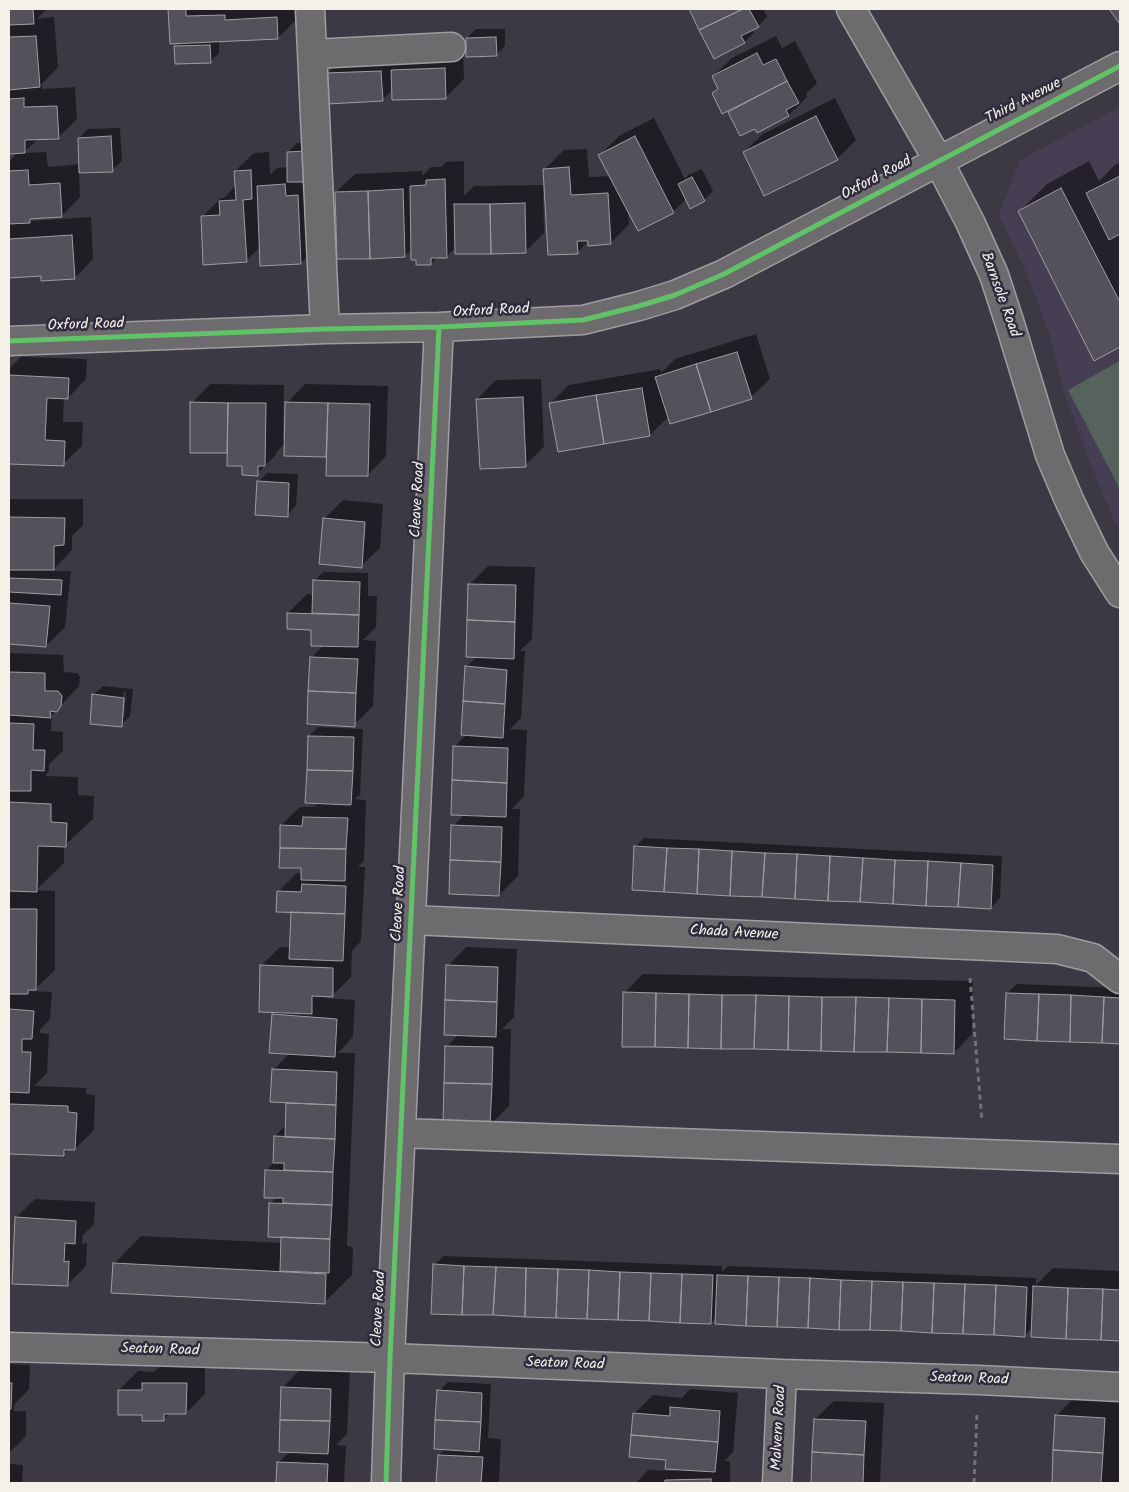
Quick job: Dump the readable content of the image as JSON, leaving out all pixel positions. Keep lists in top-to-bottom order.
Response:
{
  "streets": {
    "street": [
      "Third Avenue",
      "Oxford Road",
      "Barnsole Road",
      "Cleave Road",
      "Chada Avenue",
      "Seaton Road",
      "Malvern Road"
    ]
  },
  "crossings": [
    ["Third Avenue", "Oxford Road"],
    ["Third Avenue", "Barnsole Road"],
    ["Oxford Road", "Barnsole Road"],
    ["Oxford Road", "Cleave Road"],
    ["Cleave Road", "Chada Avenue"],
    ["Cleave Road", "Seaton Road"],
    ["Seaton Road", "Malvern Road"]
  ]
}
